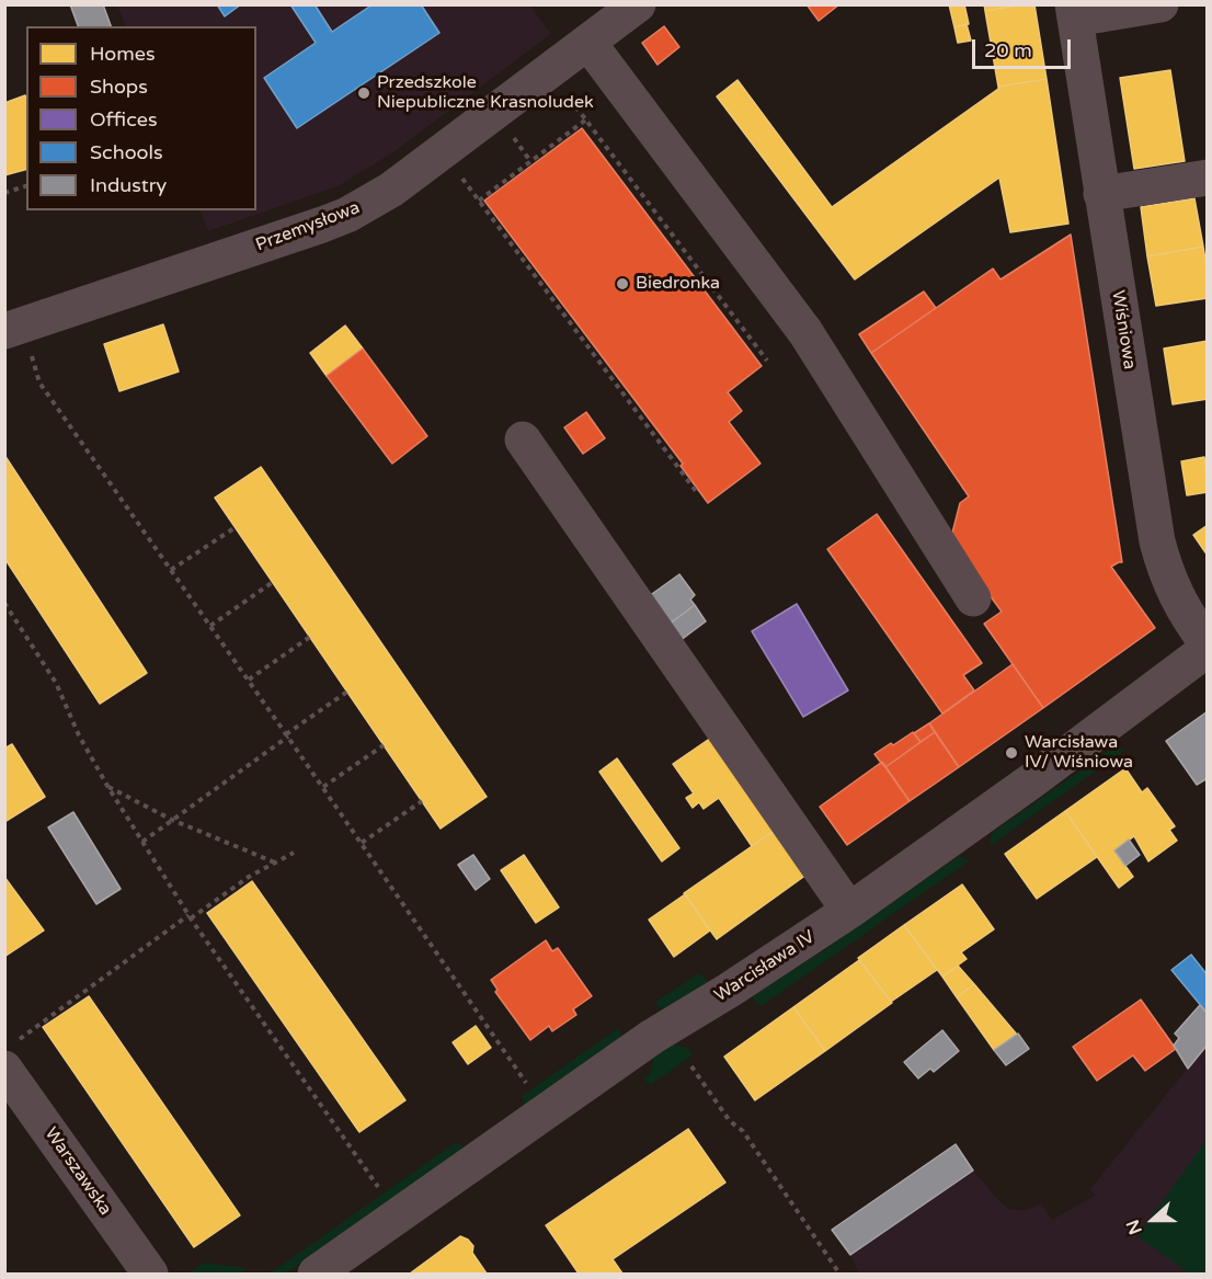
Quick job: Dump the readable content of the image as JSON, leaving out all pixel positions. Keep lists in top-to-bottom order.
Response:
{
  "streets": {
    "street": [
      "Przemysłowa",
      "Wiśniowa",
      "Warcisława IV",
      "Warszawska"
    ]
  },
  "crossings": [
    ["Wiśniowa", "Warcisława IV"]
  ],
  "places": ["Przedszkole Niepubliczne Krasnoludek", "Biedronka", "Warcisława IV/ Wiśniowa"],
  "legend": [
    "Homes",
    "Shops",
    "Offices",
    "Schools",
    "Industry"
  ],
  "scale_bar": "20 m",
  "north": "left"
}
